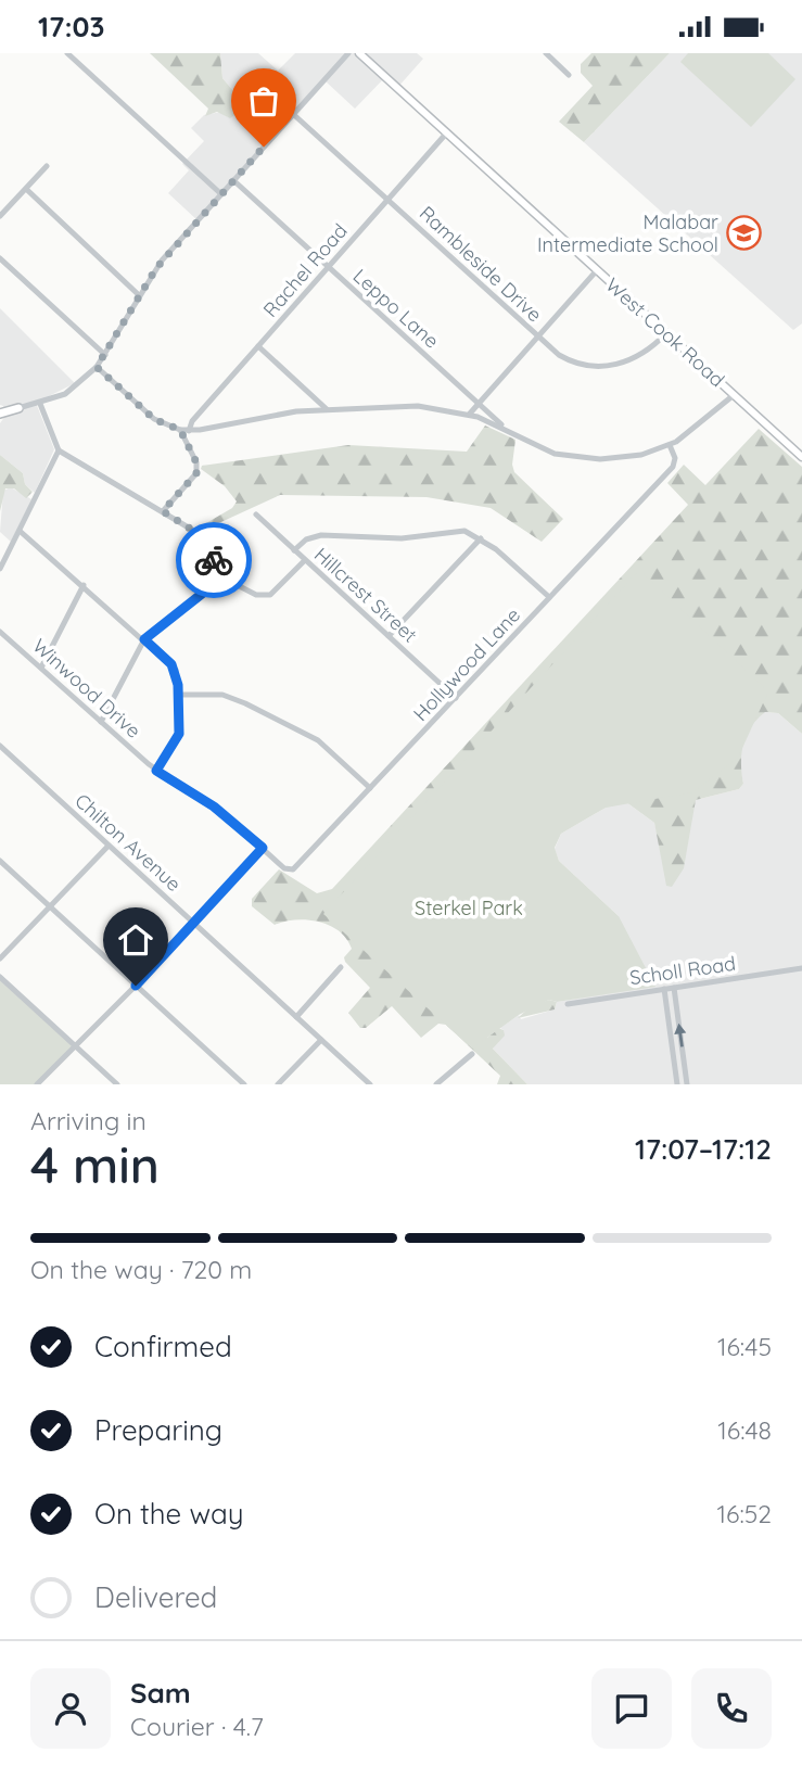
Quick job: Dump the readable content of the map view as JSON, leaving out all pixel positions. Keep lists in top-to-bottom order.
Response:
{
  "streets": {
    "main road": ["West Cook Road"],
    "street": [
      "Rambleside Drive",
      "Rachel Road",
      "Leppo Lane",
      "Hillcrest Street",
      "Hollywood Lane",
      "Winwood Drive",
      "Chilton Avenue",
      "Scholl Road"
    ]
  },
  "crossings": [
    ["Rambleside Drive", "Rachel Road"],
    ["Rambleside Drive", "West Cook Road"],
    ["Rachel Road", "Leppo Lane"],
    ["Rachel Road", "West Cook Road"],
    ["Hillcrest Street", "Hollywood Lane"],
    ["Hollywood Lane", "Winwood Drive"]
  ],
  "parks": ["Sterkel Park"],
  "places": {
    "school or university": ["Malabar Intermediate School"]
  },
  "page": {
    "status": "17:03",
    "heading": ["4 min", "Arriving in", "17:07–17:12"],
    "panel": ["Sam", "Courier · 4.7"],
    "bar": "On the way · 720 m",
    "list": [
      ["Confirmed", "16:45"],
      ["Preparing", "16:48"],
      ["On the way", "16:52"],
      "Delivered"
    ]
  }
}
